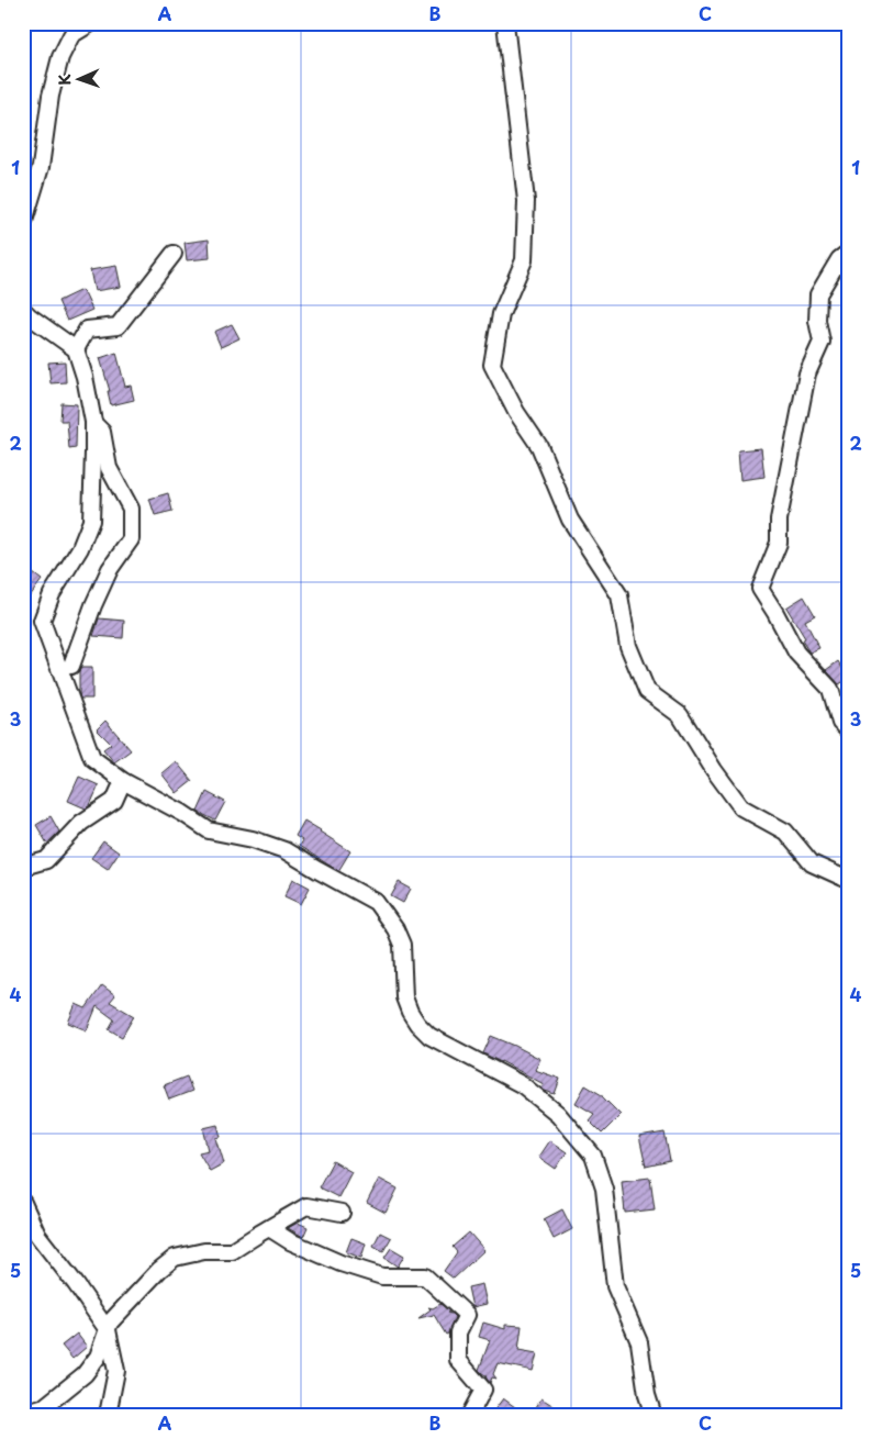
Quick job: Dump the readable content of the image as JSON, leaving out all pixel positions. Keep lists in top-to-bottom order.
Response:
{
  "north": "left",
  "grid": {
    "columns": ["A", "B", "C"],
    "rows": [
      "1",
      "2",
      "3",
      "4",
      "5"
    ]
  }
}
